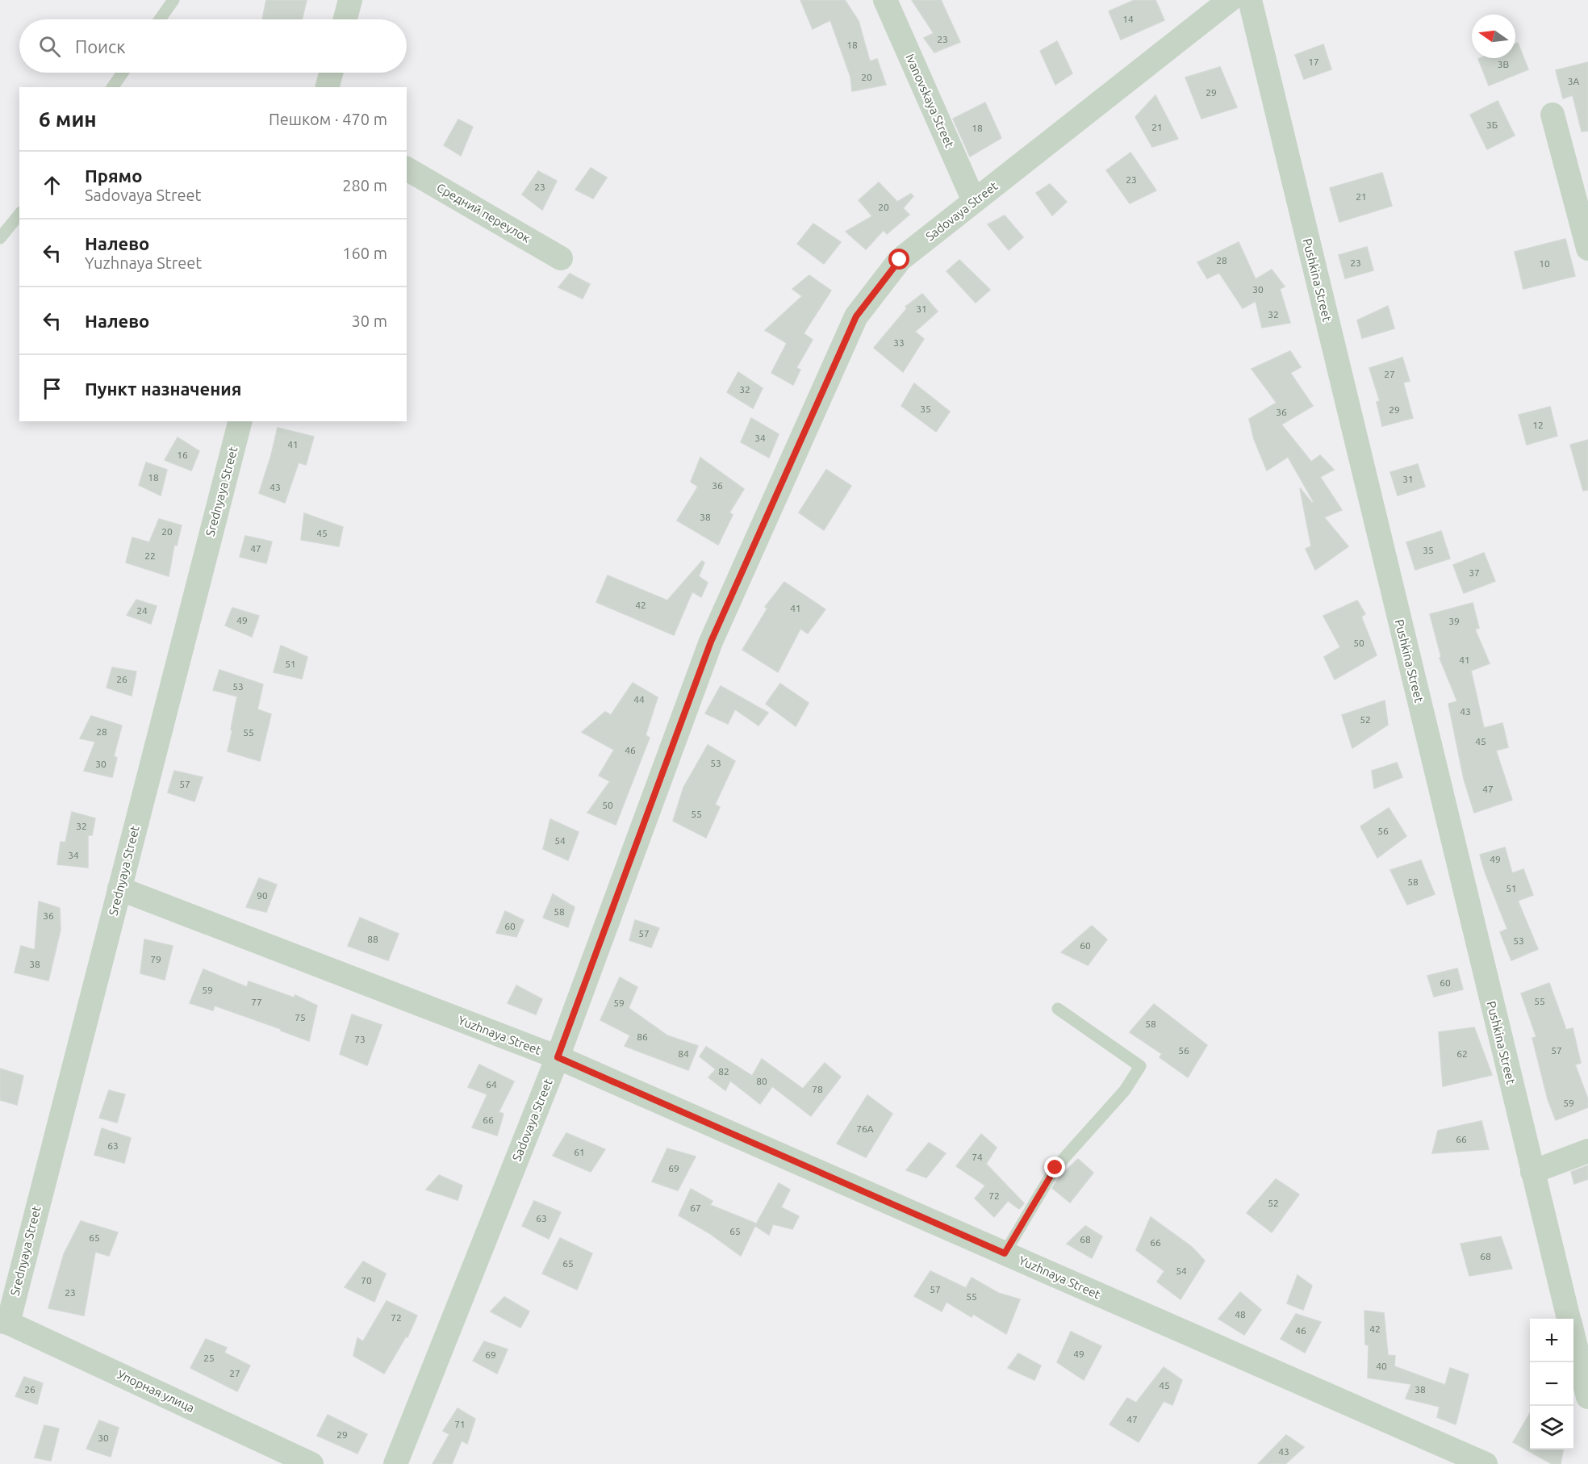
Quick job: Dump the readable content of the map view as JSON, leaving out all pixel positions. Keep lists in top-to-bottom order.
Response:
{
  "streets": {
    "street": [
      "Ivanovskaya Street",
      "Sadovaya Street",
      "Средний переулок",
      "Pushkina Street",
      "Srednyaya Street",
      "Yuzhnaya Street",
      "Упорная улица"
    ]
  },
  "crossings": [
    ["Ivanovskaya Street", "Sadovaya Street"],
    ["Sadovaya Street", "Yuzhnaya Street"],
    ["Srednyaya Street", "Yuzhnaya Street"],
    ["Srednyaya Street", "Упорная улица"]
  ],
  "house_numbers": [
    "14",
    "23",
    "18",
    "17",
    "3В",
    "20",
    "3А",
    "29",
    "3Б",
    "21",
    "18",
    "23",
    "23",
    "21",
    "20",
    "28",
    "23",
    "10",
    "30",
    "31",
    "32",
    "33",
    "27",
    "32",
    "35",
    "29",
    "36",
    "12",
    "34",
    "41",
    "16",
    "18",
    "31",
    "36",
    "43",
    "38",
    "20",
    "45",
    "47",
    "35",
    "22",
    "37",
    "42",
    "41",
    "24",
    "49",
    "39",
    "50",
    "41",
    "51",
    "26",
    "53",
    "44",
    "43",
    "52",
    "28",
    "55",
    "45",
    "46",
    "53",
    "30",
    "57",
    "47",
    "50",
    "55",
    "32",
    "56",
    "54",
    "34",
    "49",
    "58",
    "51",
    "90",
    "58",
    "36",
    "60",
    "57",
    "88",
    "53",
    "60",
    "79",
    "38",
    "60",
    "59",
    "55",
    "77",
    "59",
    "75",
    "58",
    "86",
    "73",
    "56",
    "57",
    "84",
    "62",
    "82",
    "80",
    "64",
    "78",
    "59",
    "66",
    "76А",
    "66",
    "63",
    "61",
    "74",
    "69",
    "72",
    "52",
    "67",
    "63",
    "65",
    "65",
    "68",
    "66",
    "68",
    "65",
    "54",
    "70",
    "57",
    "23",
    "55",
    "48",
    "72",
    "42",
    "46",
    "49",
    "69",
    "25",
    "40",
    "27",
    "45",
    "26",
    "38",
    "47",
    "71",
    "29",
    "30",
    "43"
  ],
  "north": "left",
  "page": {
    "search": "Поиск",
    "heading": ["6 мин", "Пешком · 470 m"],
    "list": [
      ["Прямо", "Sadovaya Street", "280 m"],
      ["Налево", "Yuzhnaya Street", "160 m"],
      ["Налево", "30 m"],
      "Пункт назначения"
    ],
    "map_buttons": ["+", "−"]
  }
}
